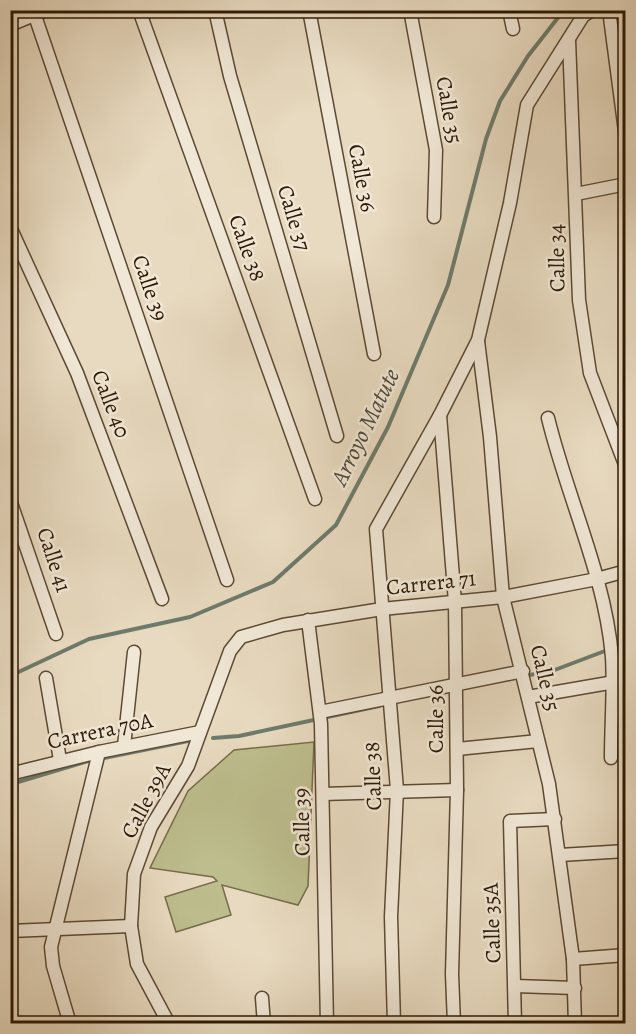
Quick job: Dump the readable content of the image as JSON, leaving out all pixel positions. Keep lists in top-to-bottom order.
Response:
{
  "streets": {
    "street": [
      "Calle 35",
      "Calle 36",
      "Calle 37",
      "Calle 38",
      "Calle 34",
      "Calle 39",
      "Calle 40",
      "Calle 41",
      "Carrera 71",
      "Carrera 70A",
      "Calle 39A",
      "Calle 35A"
    ]
  },
  "crossings": [
    ["Calle 35", "Carrera 71"],
    ["Calle 35", "Calle 35A"],
    ["Calle 36", "Calle 38"],
    ["Calle 36", "Carrera 71"],
    ["Calle 38", "Carrera 71"],
    ["Calle 39", "Carrera 71"],
    ["Carrera 71", "Calle 39A"],
    ["Carrera 70A", "Calle 39A"]
  ],
  "water": ["Arroyo Matute"]
}
